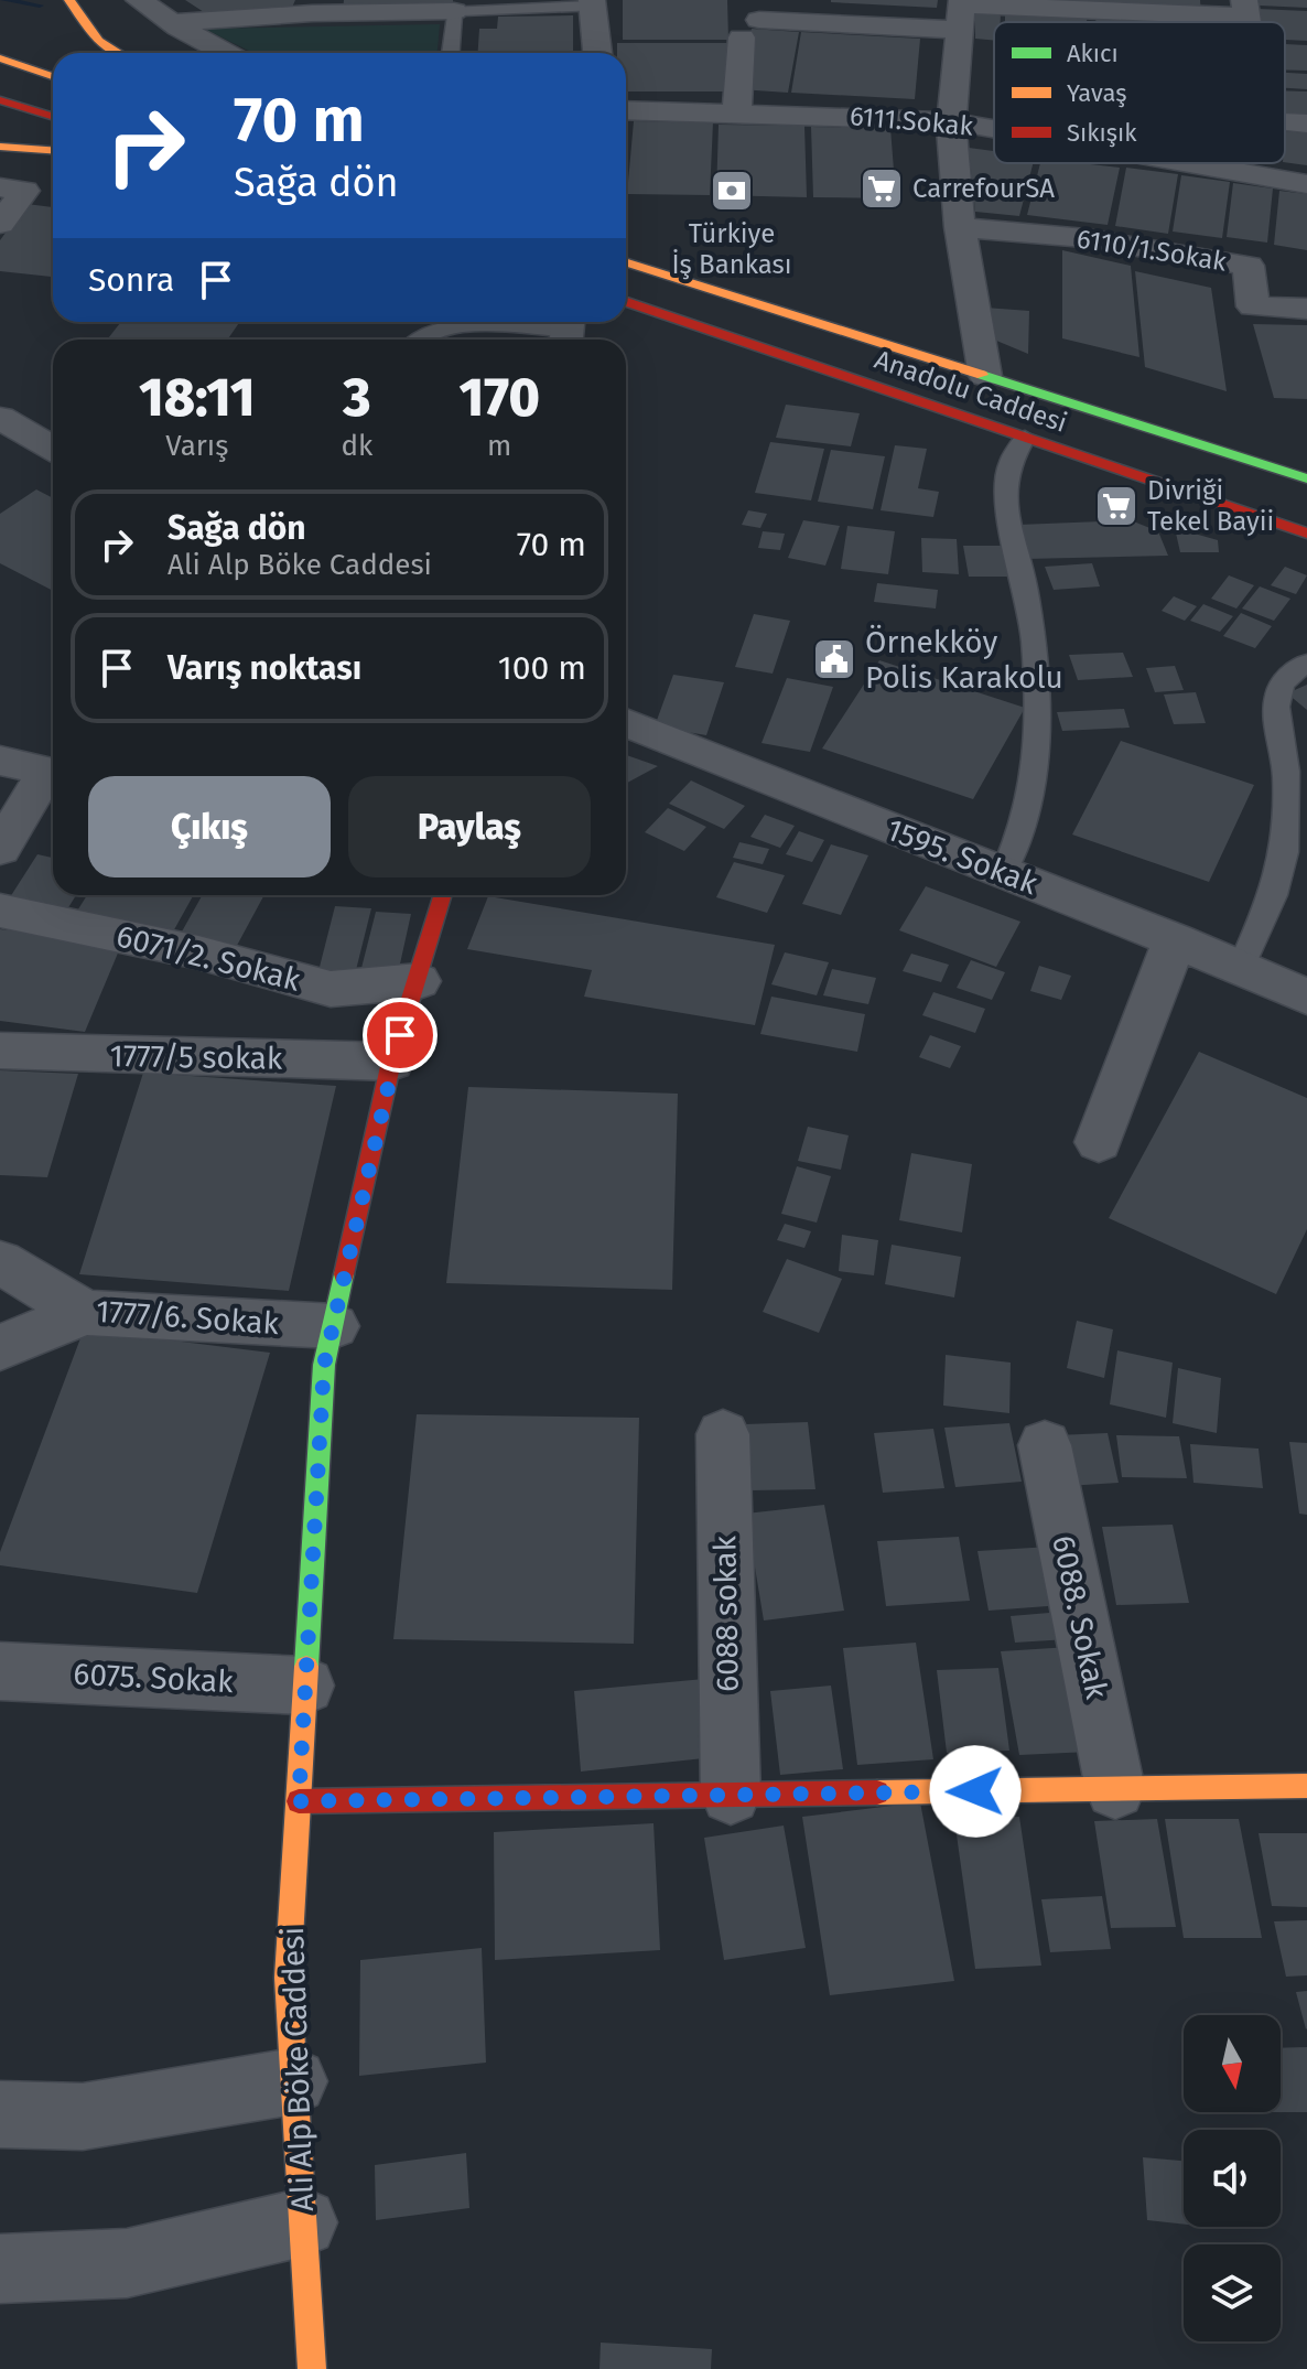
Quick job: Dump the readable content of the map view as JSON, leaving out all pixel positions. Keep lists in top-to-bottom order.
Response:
{
  "streets": {
    "main road": ["Anadolu Caddesi", "Ali Alp Böke Caddesi"],
    "street": [
      "6111.Sokak",
      "6110/1.Sokak",
      "1595. Sokak",
      "6071/2. Sokak",
      "1777/5 sokak",
      "1777/6. Sokak",
      "6088 sokak",
      "6088. Sokak",
      "6075. Sokak"
    ]
  },
  "crossings": [
    ["6071/2. Sokak", "Ali Alp Böke Caddesi"],
    ["1777/5 sokak", "Ali Alp Böke Caddesi"],
    ["1777/6. Sokak", "Ali Alp Böke Caddesi"],
    ["6075. Sokak", "Ali Alp Böke Caddesi"]
  ],
  "places": {
    "supermarket": ["CarrefourSA", "Divriği Tekel Bayii"],
    "bank": ["Türkiye İş Bankası"],
    "public building": ["Örnekköy Polis Karakolu"]
  },
  "legend": ["Akıcı", "Yavaş", "Sıkışık"],
  "north": "bottom",
  "page": {
    "turn": ["70 m", "Sağa dön"],
    "then": "Sonra",
    "eta": [
      "18:11",
      "Varış",
      "3",
      "dk",
      "170",
      "m"
    ],
    "list": [
      {
        "name": "Sağa dön",
        "note": "Ali Alp Böke Caddesi",
        "value": "70 m"
      },
      {
        "name": "Varış noktası",
        "value": "100 m"
      }
    ],
    "buttons": ["Çıkış", "Paylaş"]
  }
}
